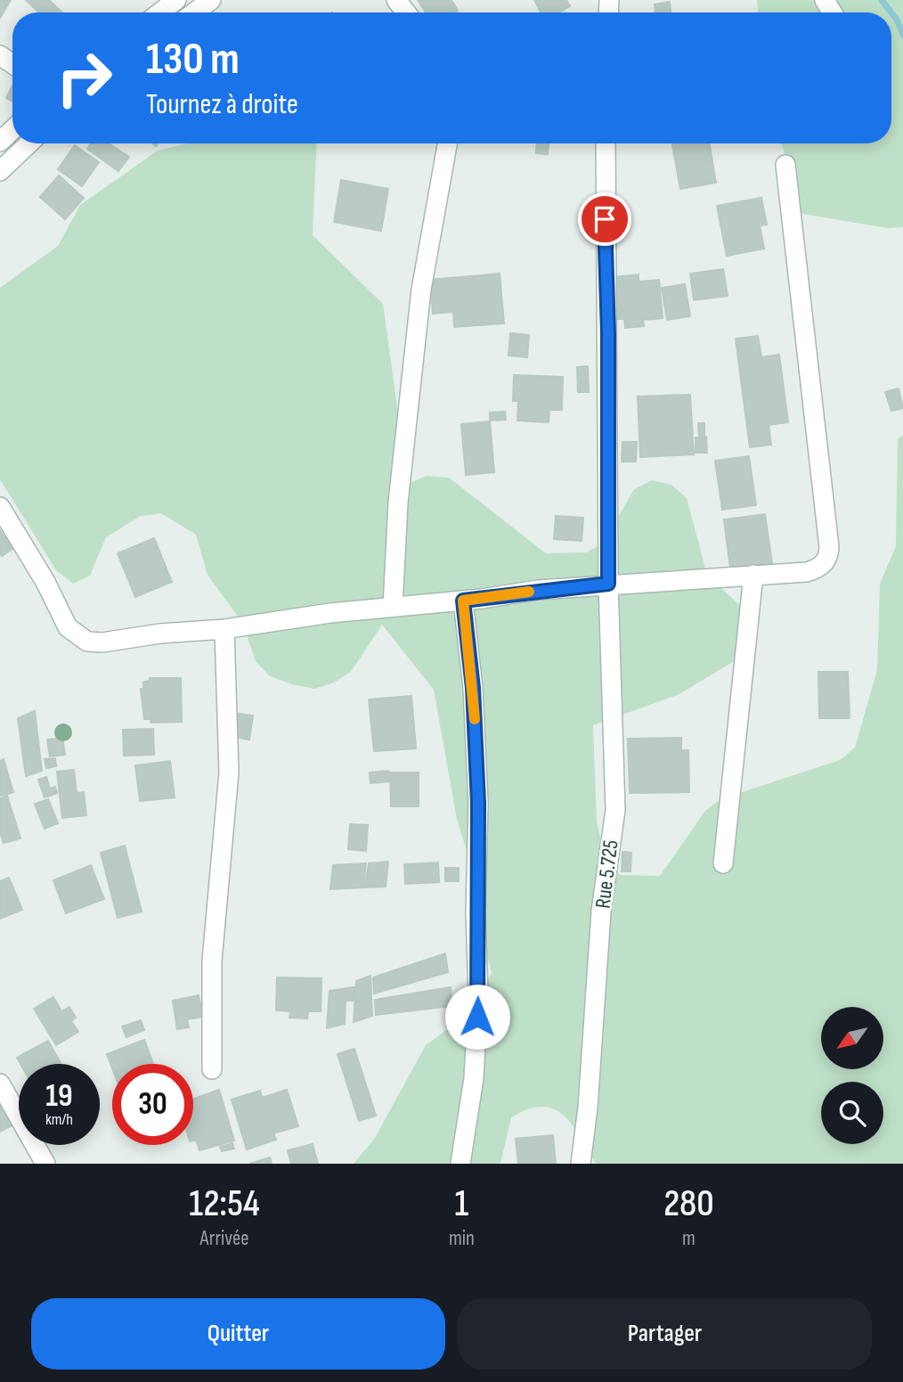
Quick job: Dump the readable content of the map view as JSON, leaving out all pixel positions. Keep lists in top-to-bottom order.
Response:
{
  "streets": {
    "street": ["Rue 5.725"]
  },
  "north": "bottom left",
  "page": {
    "turn": ["130 m", "Tournez à droite"],
    "speed": "19 km/h",
    "limit": "30",
    "eta": [
      "12:54",
      "Arrivée",
      "1",
      "min",
      "280",
      "m"
    ],
    "buttons": ["Quitter", "Partager"]
  }
}
